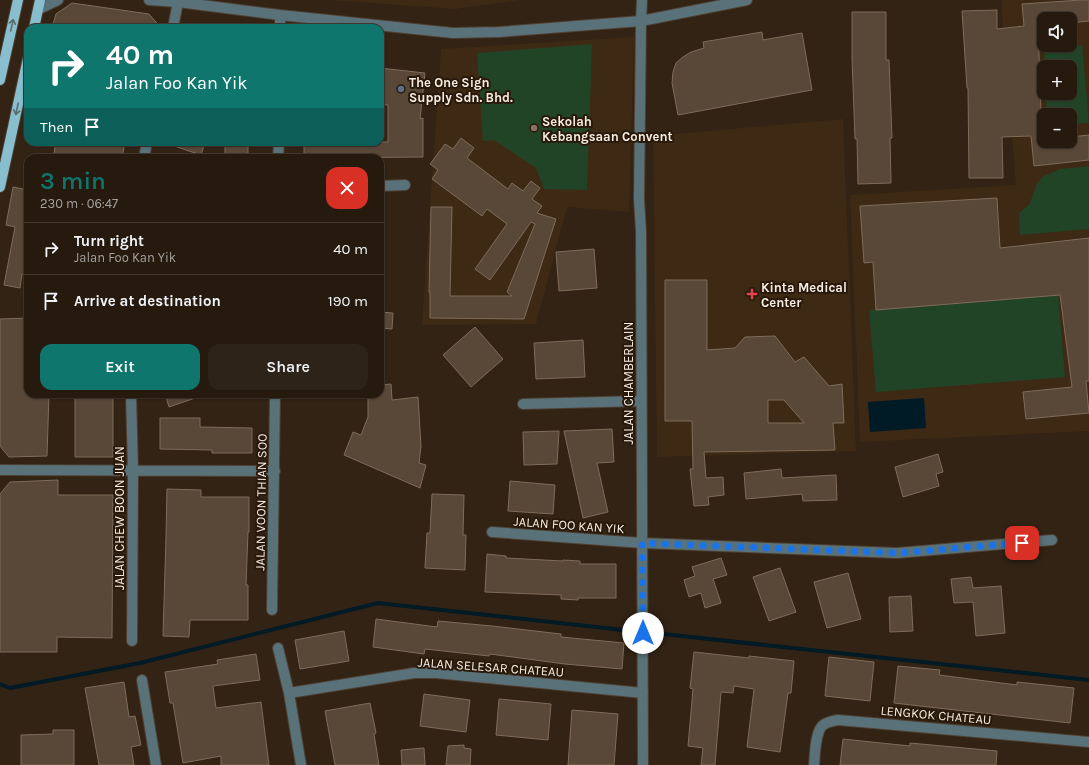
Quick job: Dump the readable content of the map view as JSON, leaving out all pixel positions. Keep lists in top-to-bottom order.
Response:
{
  "streets": {
    "street": [
      "JALAN CHAMBERLAIN",
      "JALAN VOON THIAN SOO",
      "JALAN CHEW BOON JUAN",
      "JALAN FOO KAN YIK",
      "JALAN SELESAR CHATEAU",
      "LENGKOK CHATEAU"
    ]
  },
  "crossings": [
    ["JALAN CHAMBERLAIN", "JALAN FOO KAN YIK"],
    ["JALAN CHAMBERLAIN", "JALAN SELESAR CHATEAU"]
  ],
  "places": {
    "other": ["The One Sign Supply Sdn. Bhd.", "Sekolah Kebangsaan Convent"],
    "health": ["Kinta Medical Center"]
  },
  "page": {
    "map_buttons": ["+", "−"],
    "turn": ["40 m", "Jalan Foo Kan Yik"],
    "then": "Then",
    "heading": ["3 min", "230 m · 06:47"],
    "list": [
      {
        "name": "Turn right",
        "note": "Jalan Foo Kan Yik",
        "value": "40 m"
      },
      {
        "name": "Arrive at destination",
        "value": "190 m"
      }
    ],
    "buttons": ["Exit", "Share"]
  }
}
